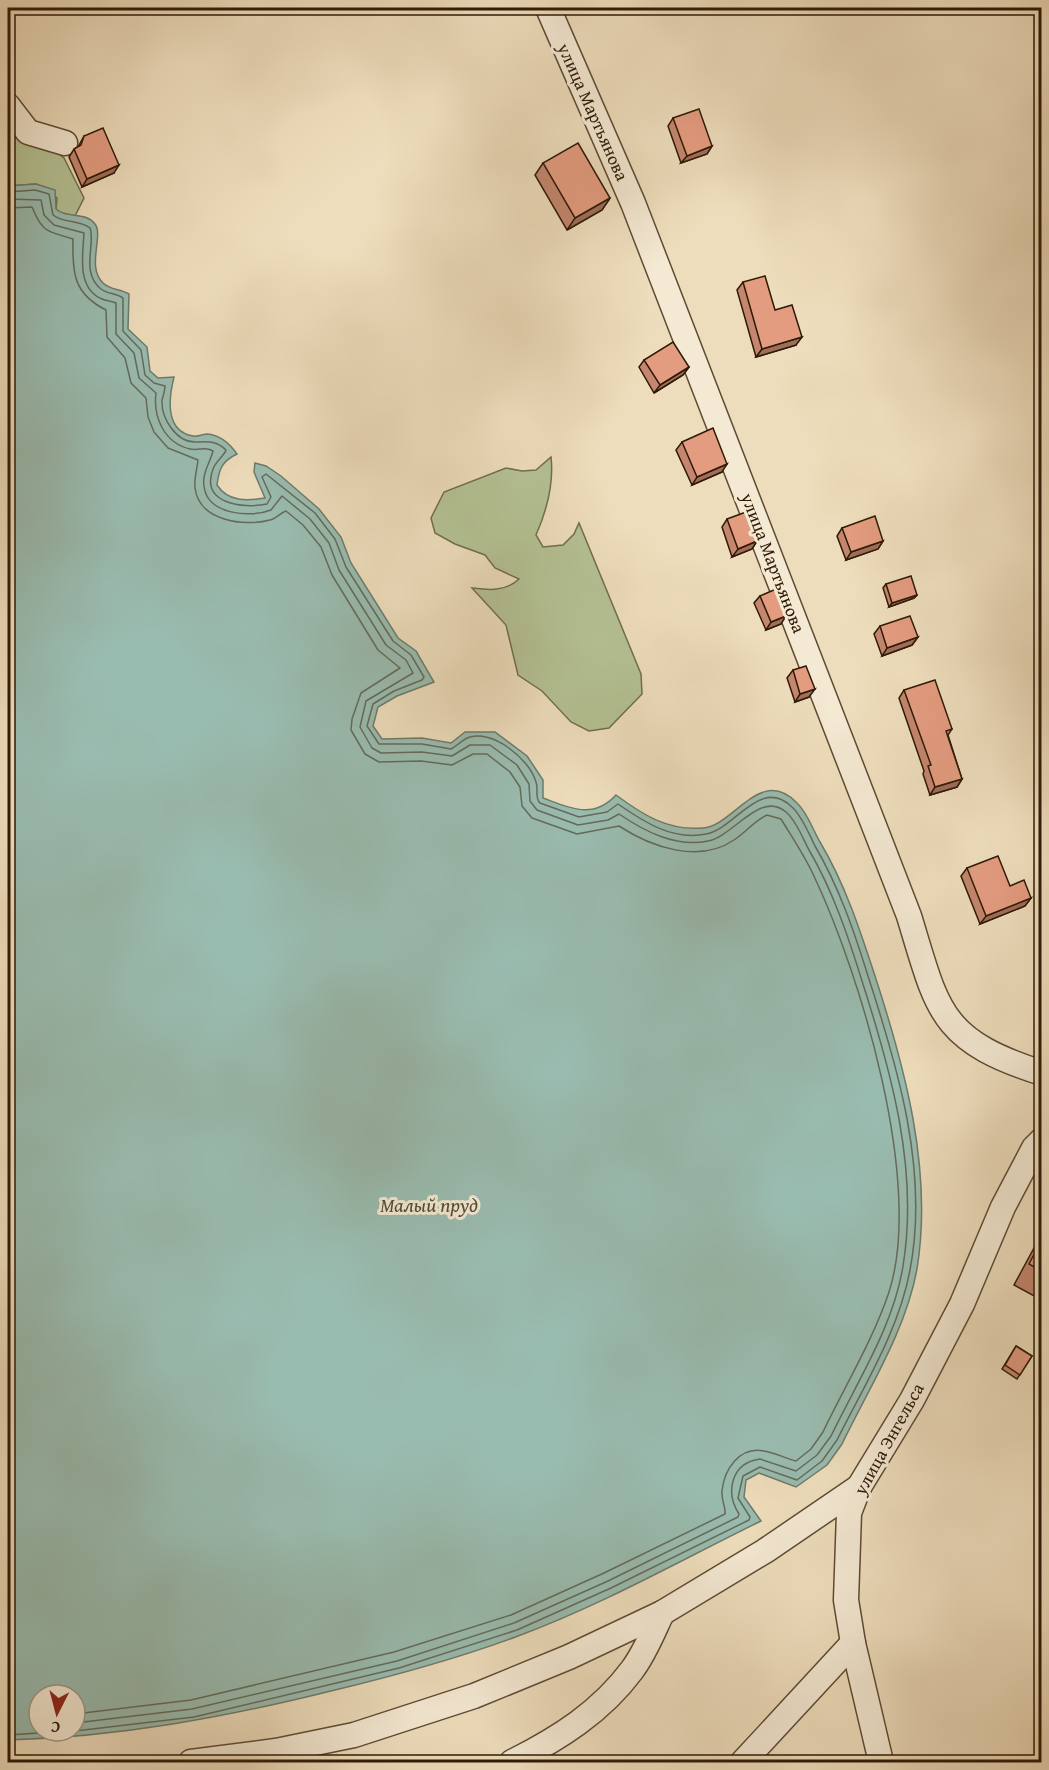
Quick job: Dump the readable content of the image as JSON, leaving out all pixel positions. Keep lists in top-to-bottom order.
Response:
{
  "streets": {
    "street": ["улица Мартьянова", "улица Энгельса"]
  },
  "water": ["Малый пруд"],
  "north": "bottom"
}
